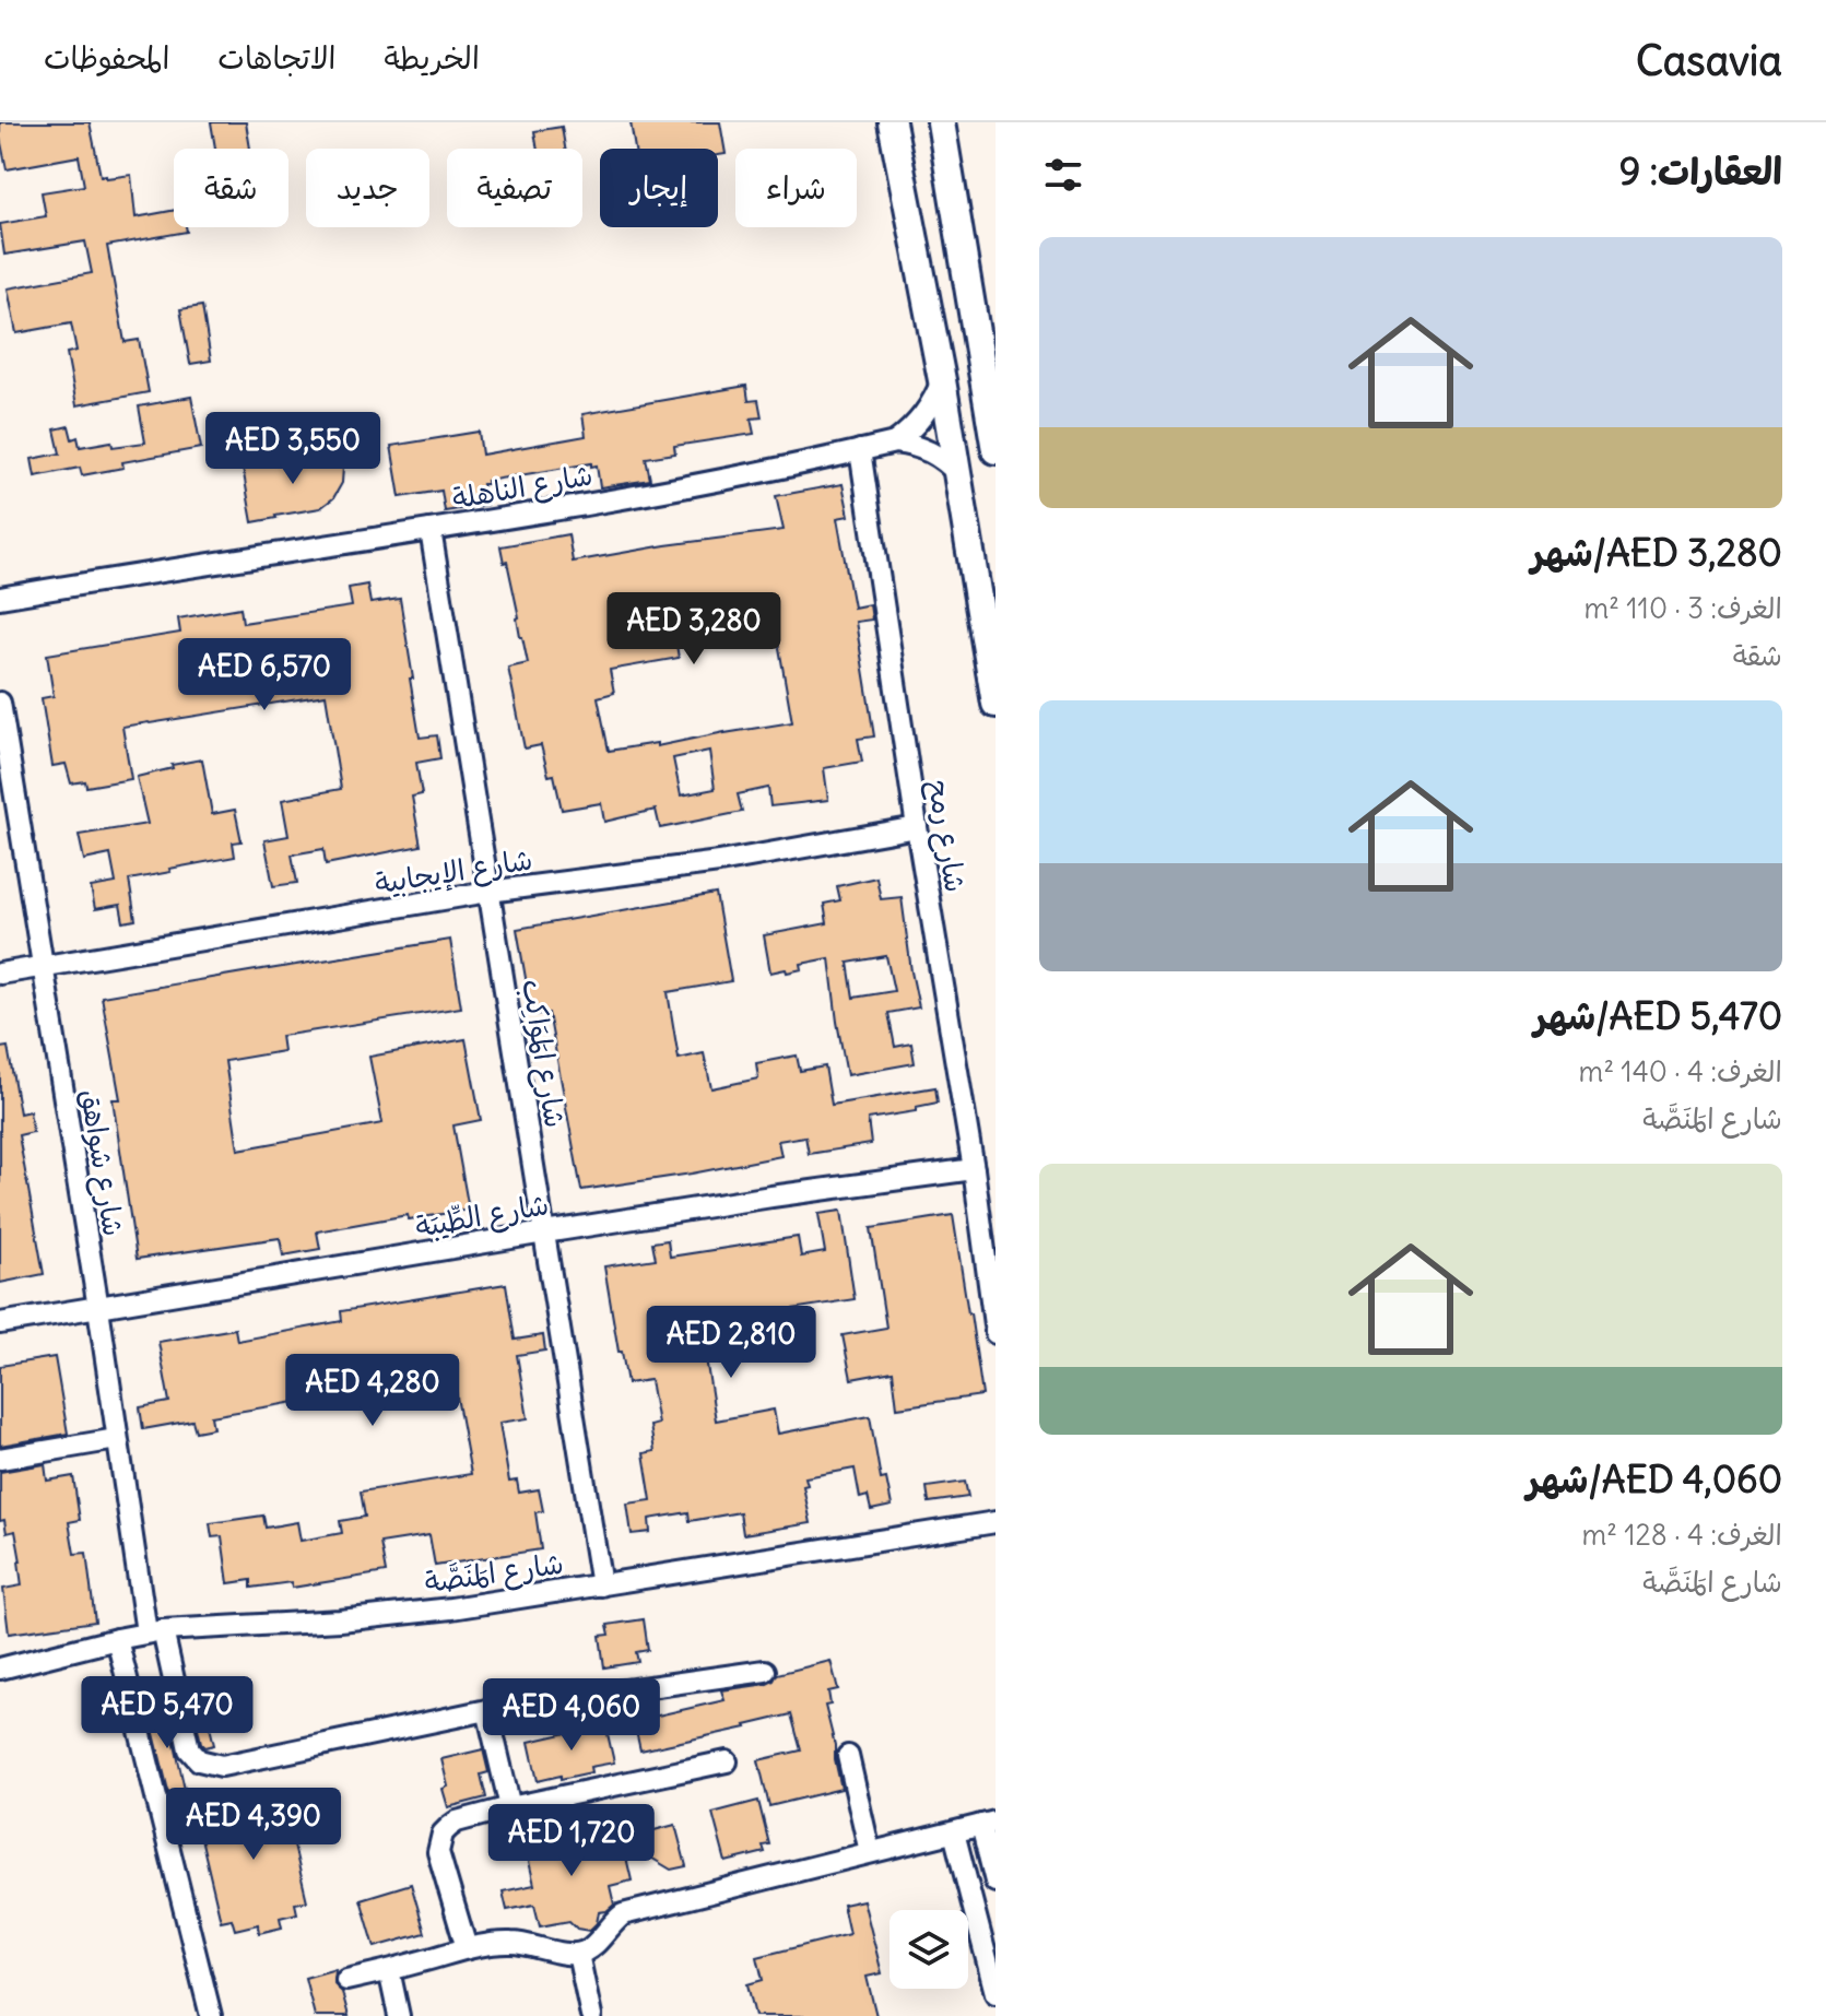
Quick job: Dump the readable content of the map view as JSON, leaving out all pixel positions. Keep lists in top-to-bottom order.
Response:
{
  "streets": {
    "street": [
      "شارع الناهلة",
      "شارع رمح",
      "شارع الإيجابية",
      "شارع المَوَاكِب",
      "شارع شواهق",
      "شارع الطِّيبَة",
      "شارع المَنَصَّة"
    ]
  },
  "crossings": [
    ["شارع الناهلة", "شارع رمح"],
    ["شارع الناهلة", "شارع المَوَاكِب"],
    ["شارع رمح", "شارع الإيجابية"],
    ["شارع رمح", "شارع الطِّيبَة"],
    ["شارع الإيجابية", "شارع المَوَاكِب"],
    ["شارع الإيجابية", "شارع شواهق"],
    ["شارع المَوَاكِب", "شارع الطِّيبَة"],
    ["شارع المَوَاكِب", "شارع المَنَصَّة"],
    ["شارع شواهق", "شارع الطِّيبَة"],
    ["شارع شواهق", "شارع المَنَصَّة"]
  ],
  "page": {
    "header": "Casavia",
    "nav": ["الخريطة", "الاتجاهات", "المحفوظات"],
    "heading": "العقارات: 9",
    "chip": [
      "شراء",
      "إيجار",
      "تصفية",
      "جديد",
      "شقة"
    ],
    "list": [
      {
        "name": "AED 3,280/شهر",
        "note": "الغرف: 3 · 110 m² · شقة"
      },
      {
        "name": "AED 5,470/شهر",
        "note": "الغرف: 4 · 140 m² · شارع المَنَصَّة"
      },
      {
        "name": "AED 4,060/شهر",
        "note": "الغرف: 4 · 128 m² · شارع المَنَصَّة"
      }
    ],
    "price": [
      "AED 3,550",
      "AED 3,280",
      "AED 6,570",
      "AED 2,810",
      "AED 4,280",
      "AED 5,470",
      "AED 4,060",
      "AED 4,390",
      "AED 1,720"
    ]
  }
}
